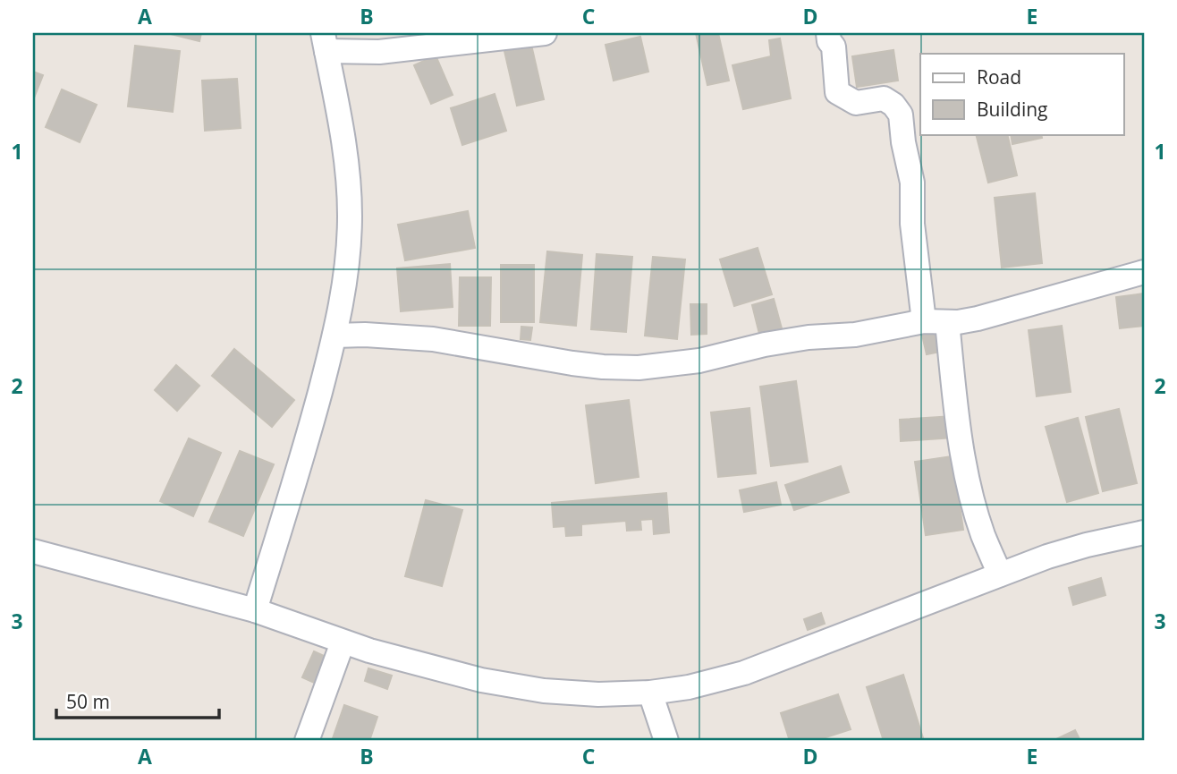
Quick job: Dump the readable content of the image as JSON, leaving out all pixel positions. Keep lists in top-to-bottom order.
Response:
{
  "legend": ["Road", "Building"],
  "scale_bar": "50 m",
  "grid": {
    "columns": [
      "A",
      "B",
      "C",
      "D",
      "E"
    ],
    "rows": ["1", "2", "3"]
  }
}
